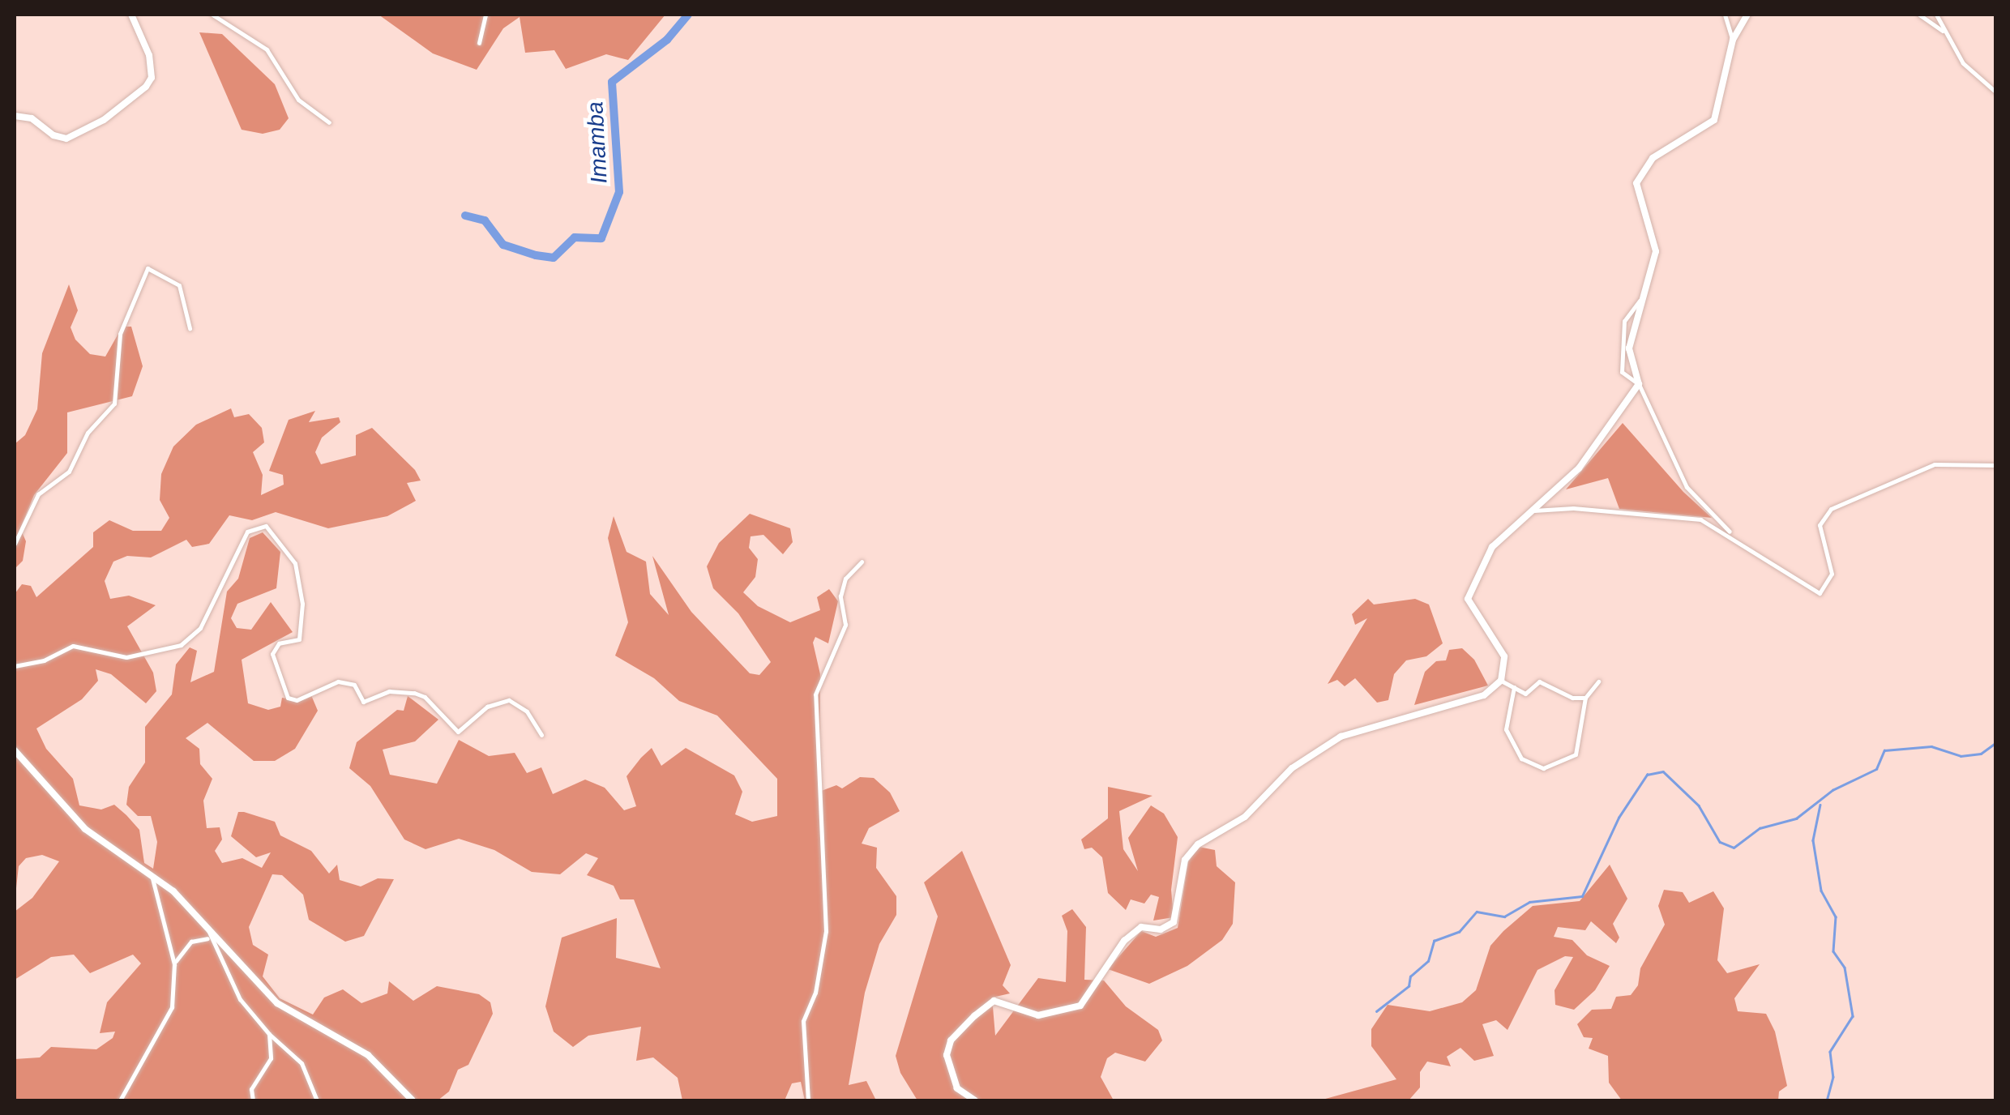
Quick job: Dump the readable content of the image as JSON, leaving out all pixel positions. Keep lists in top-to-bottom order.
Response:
{
  "water": ["Imamba"]
}
